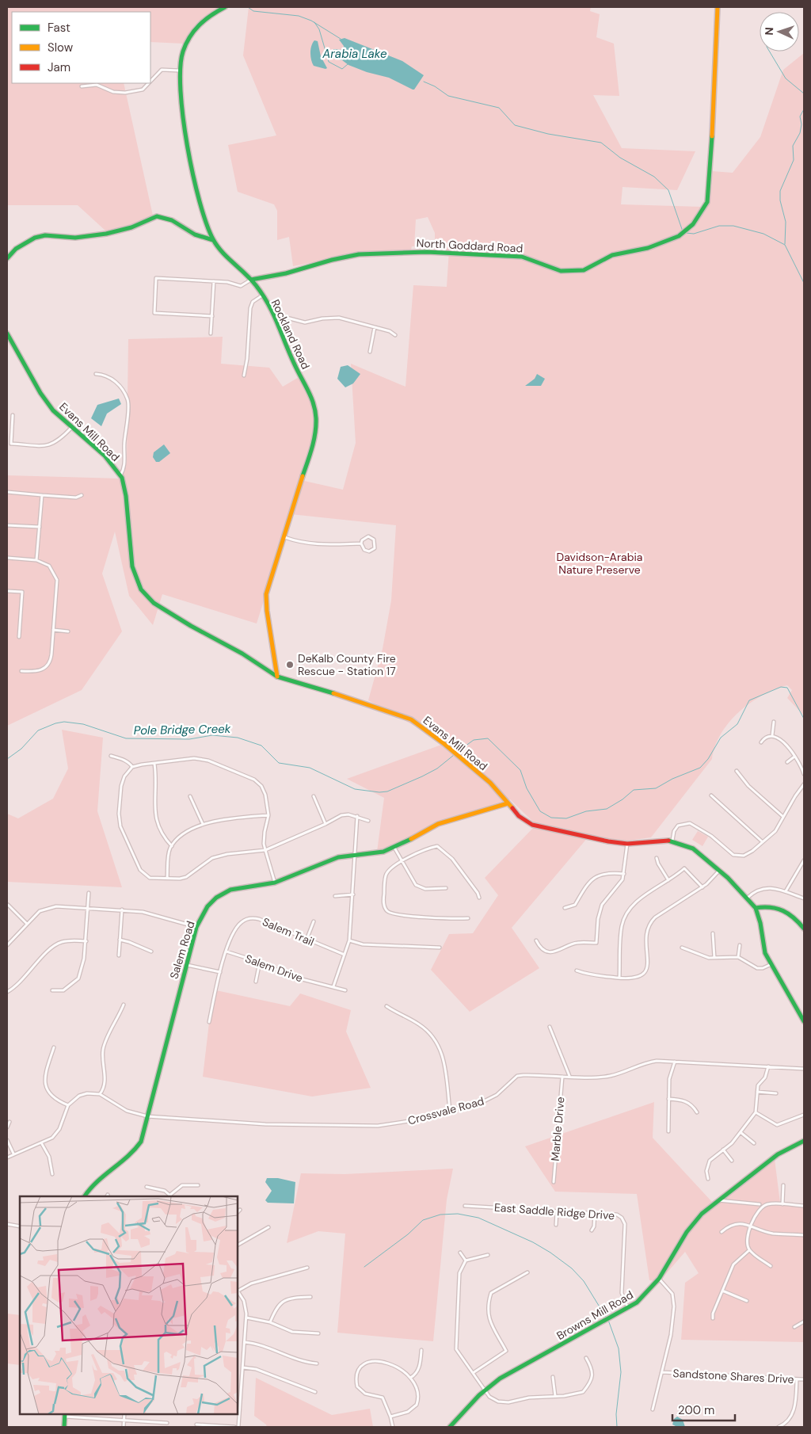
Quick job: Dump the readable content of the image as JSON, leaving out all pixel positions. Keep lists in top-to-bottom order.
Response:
{
  "streets": {
    "street": [
      "North Goddard Road",
      "Rockland Road",
      "Evans Mill Road",
      "Salem Trail",
      "Salem Road",
      "Salem Drive",
      "Crossvale Road",
      "Marble Drive",
      "East Saddle Ridge Drive",
      "Browns Mill Road",
      "Sandstone Shares Drive"
    ]
  },
  "crossings": [
    ["North Goddard Road", "Rockland Road"],
    ["Rockland Road", "Evans Mill Road"],
    ["Evans Mill Road", "Salem Road"],
    ["Salem Trail", "Salem Drive"],
    ["Salem Road", "Crossvale Road"],
    ["Crossvale Road", "Marble Drive"],
    ["East Saddle Ridge Drive", "Browns Mill Road"]
  ],
  "water": ["Arabia Lake", "Pole Bridge Creek"],
  "parks": ["Davidson-Arabia Nature Preserve"],
  "places": ["DeKalb County Fire Rescue - Station 17"],
  "legend": ["Fast", "Slow", "Jam"],
  "scale_bar": "200 m",
  "north": "left"
}
